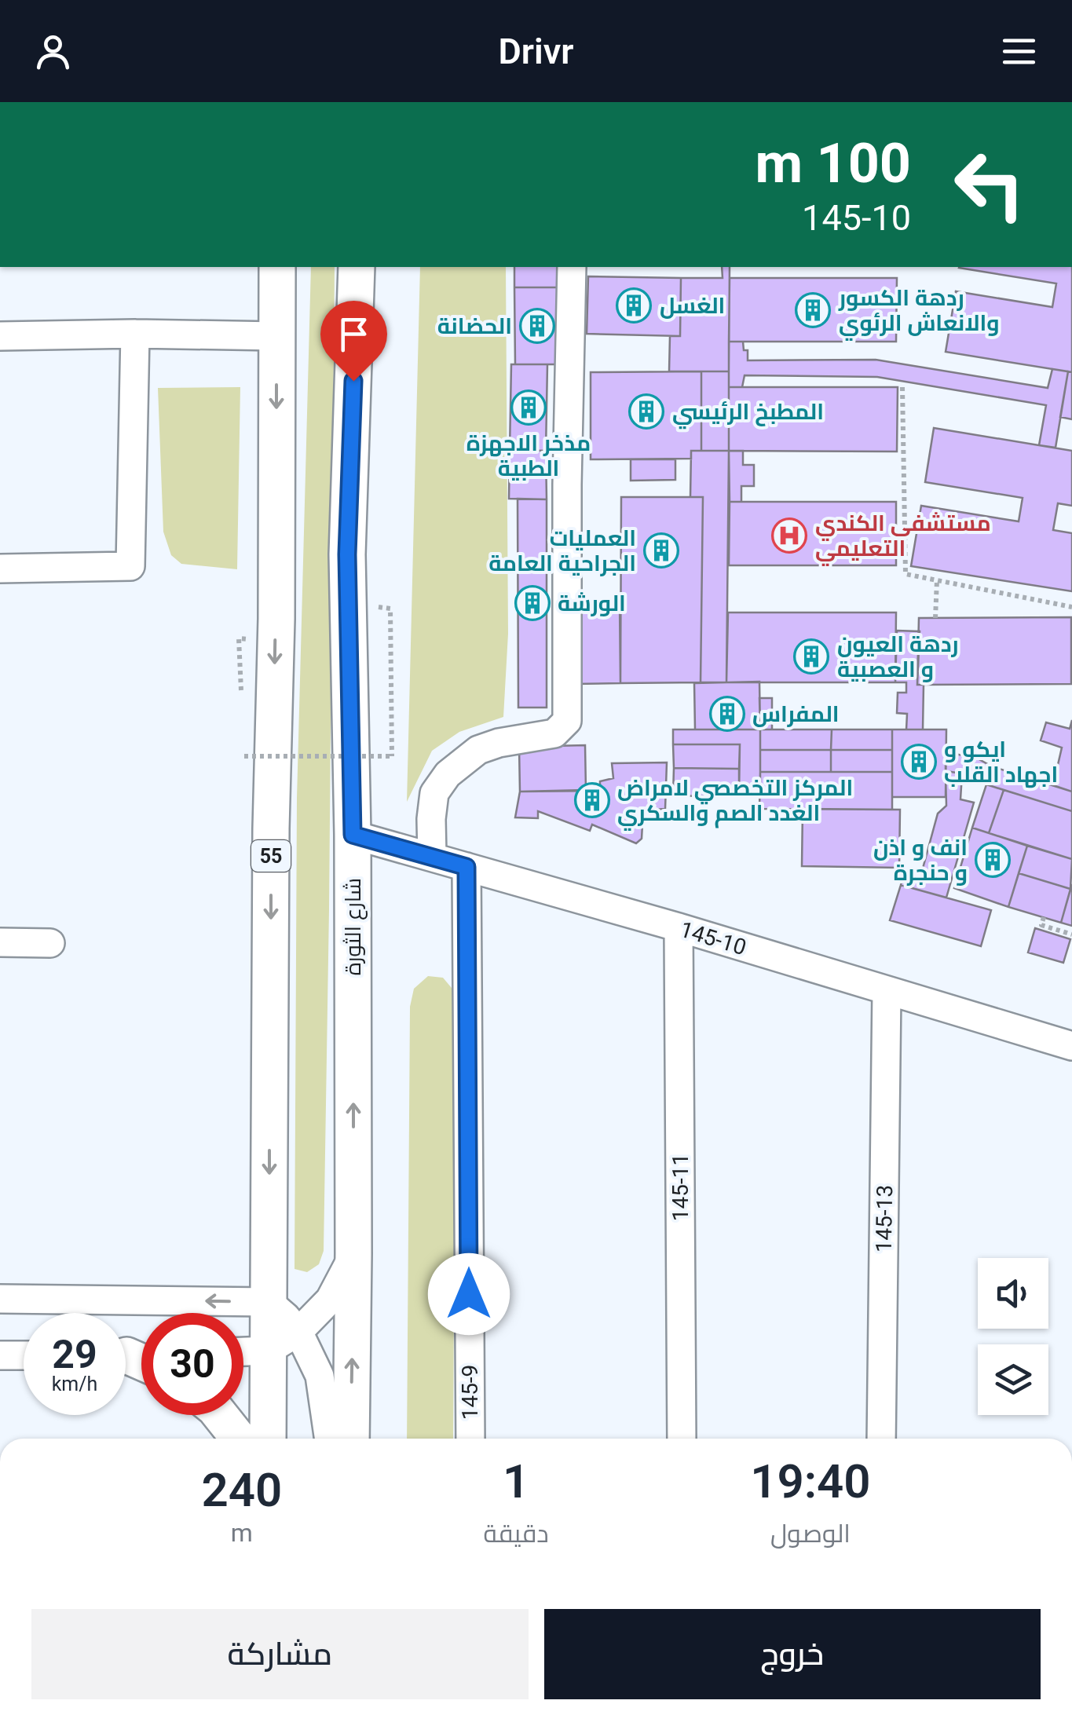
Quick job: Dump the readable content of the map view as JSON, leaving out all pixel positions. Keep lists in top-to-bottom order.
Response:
{
  "streets": {
    "main road": ["55", "شارع الثورة"],
    "street": [
      "145-10",
      "145-11",
      "145-13",
      "145-9"
    ]
  },
  "crossings": [
    ["شارع الثورة", "145-10"],
    ["145-10", "145-11"],
    ["145-10", "145-13"],
    ["145-10", "145-9"]
  ],
  "places": {
    "building": [
      "الغسل",
      "ردهة الكسور والانعاش الرئوي",
      "الحضانة",
      "مذخر الاجهزة الطبية",
      "المطبخ الرئيسي",
      "العمليات الجراحية العامة",
      "الورشة",
      "ردهة العيون و العصبية",
      "المفراس",
      "ايكو و اجهاد القلب",
      "المركز التخصصي لامراض الغدد الصم والسكري",
      "انف و اذن و حنجرة"
    ],
    "hospital": ["مستشفى الكندي التعليمي"]
  },
  "page": {
    "header": "Drivr",
    "turn": ["100 m", "145-10"],
    "speed": "29 km/h",
    "limit": "30",
    "eta": [
      "19:40",
      "الوصول",
      "1",
      "دقيقة",
      "240",
      "m"
    ],
    "buttons": ["خروج", "مشاركة"]
  }
}
